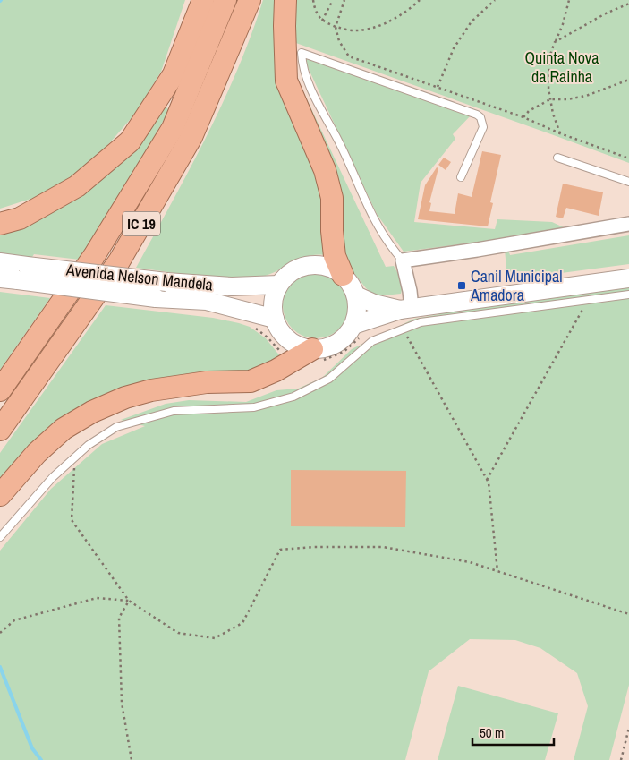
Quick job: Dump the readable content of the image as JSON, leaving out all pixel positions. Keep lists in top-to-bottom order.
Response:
{
  "streets": {
    "highway": ["IC 19"],
    "main road": ["Avenida Nelson Mandela"]
  },
  "parks": ["Quinta Nova da Rainha"],
  "places": {
    "transit": ["Canil Municipal Amadora"]
  },
  "scale_bar": "50 m"
}
